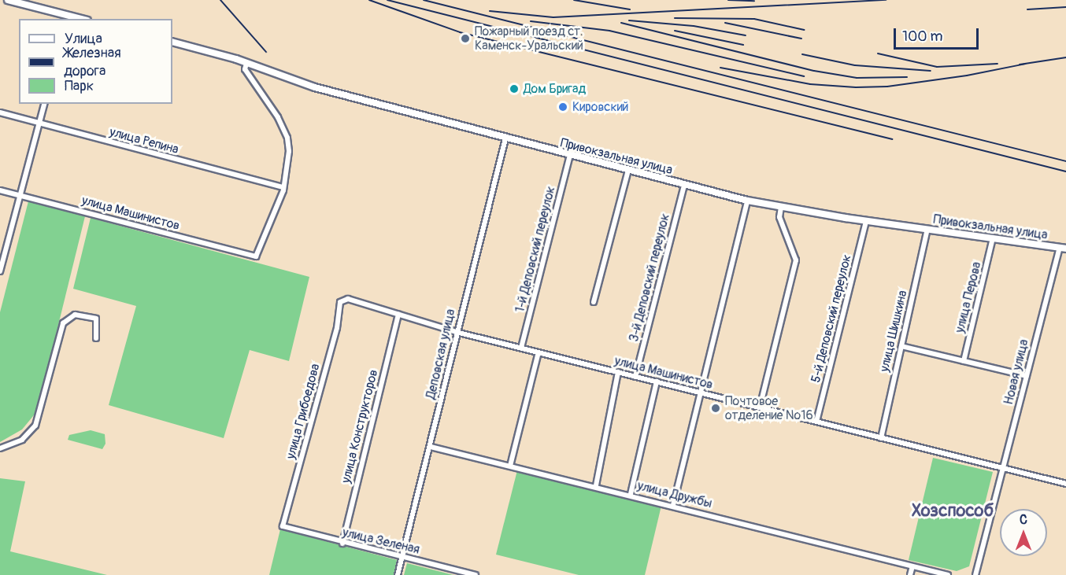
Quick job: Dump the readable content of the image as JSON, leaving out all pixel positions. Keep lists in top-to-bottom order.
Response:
{
  "streets": {
    "street": [
      "улица Репина",
      "Привокзальная улица",
      "улица Машинистов",
      "1-й Деповский переулок",
      "3-й Деповский переулок",
      "улица Перова",
      "5-й Деповский переулок",
      "улица Шишкина",
      "Деповская улица",
      "Новая улица",
      "улица Грибоедова",
      "улица Конструкторов",
      "улица Дружбы",
      "улица Зеленая"
    ]
  },
  "crossings": [
    ["улица Репина", "улица Машинистов"],
    ["Привокзальная улица", "1-й Деповский переулок"],
    ["Привокзальная улица", "3-й Деповский переулок"],
    ["Привокзальная улица", "улица Перова"],
    ["Привокзальная улица", "5-й Деповский переулок"],
    ["Привокзальная улица", "улица Шишкина"],
    ["Привокзальная улица", "Деповская улица"],
    ["Привокзальная улица", "Новая улица"],
    ["улица Машинистов", "1-й Деповский переулок"],
    ["улица Машинистов", "3-й Деповский переулок"],
    ["улица Машинистов", "5-й Деповский переулок"],
    ["улица Машинистов", "улица Шишкина"],
    ["улица Машинистов", "Деповская улица"],
    ["улица Машинистов", "Новая улица"],
    ["улица Машинистов", "улица Грибоедова"],
    ["улица Машинистов", "улица Конструкторов"],
    ["Деповская улица", "улица Дружбы"],
    ["Деповская улица", "улица Зеленая"],
    ["улица Грибоедова", "улица Зеленая"],
    ["улица Конструкторов", "улица Зеленая"]
  ],
  "districts": ["Хозспособ"],
  "places": [
    "Пожарный поезд ст. Каменск-Уральский",
    "Дом Бригад",
    "Кировский",
    "Почтовое отделение №16"
  ],
  "legend": ["Улица", "Железная дорога", "Парк"],
  "scale_bar": "100 m",
  "north": "top"
}
